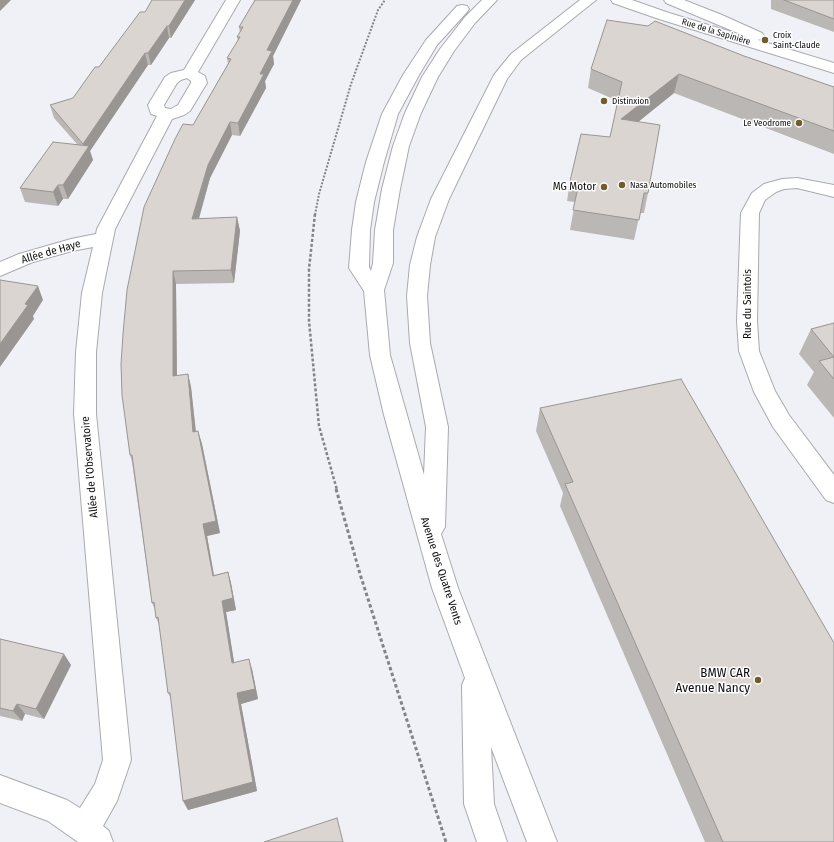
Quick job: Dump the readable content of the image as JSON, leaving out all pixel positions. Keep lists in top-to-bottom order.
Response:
{
  "streets": {
    "main road": [
      "Rue de la Sapinière",
      "Allée de Haye",
      "Rue du Saintois",
      "Allée de l'Observatoire",
      "Avenue des Quatre Vents"
    ]
  },
  "crossings": [
    ["Allée de Haye", "Allée de l'Observatoire"]
  ],
  "places": [
    "Croix Saint-Claude",
    "Distinxion",
    "Le Veodrome",
    "Nasa Automobiles",
    "MG Motor",
    "BMW CAR Avenue Nancy"
  ]
}
